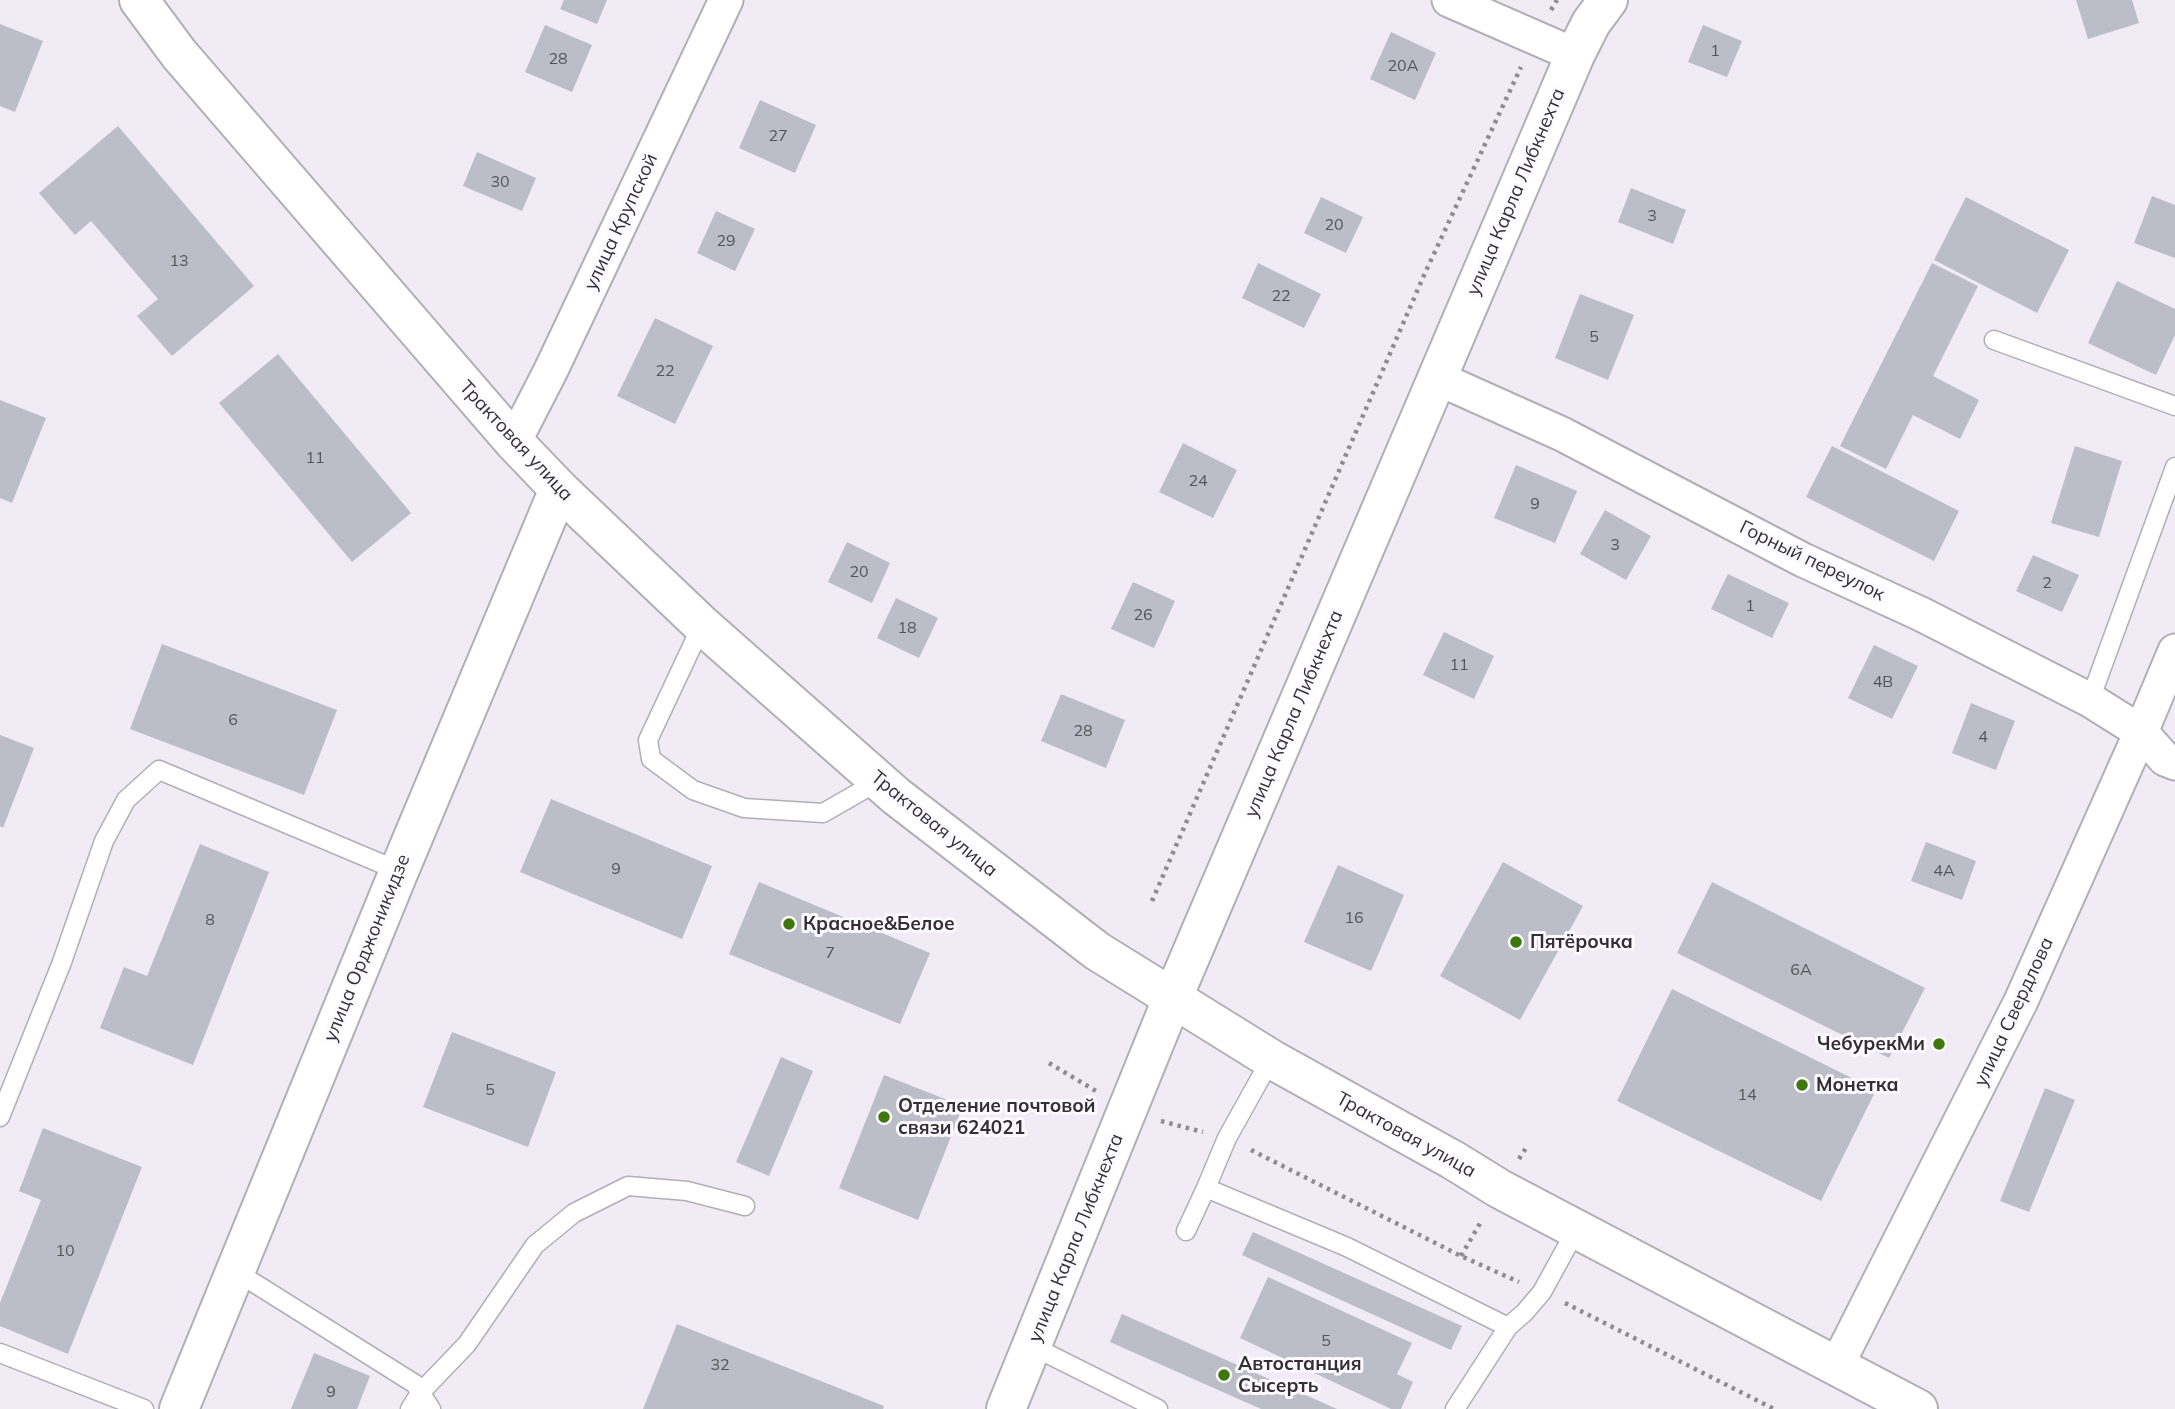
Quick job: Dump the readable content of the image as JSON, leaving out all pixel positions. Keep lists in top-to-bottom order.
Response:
{
  "streets": {
    "street": [
      "улица Карла Либкнехта",
      "улица Крупской",
      "Трактовая улица",
      "Горный переулок",
      "улица Орджоникидзе",
      "улица Свердлова"
    ]
  },
  "crossings": [
    ["улица Карла Либкнехта", "Трактовая улица"],
    ["улица Карла Либкнехта", "Горный переулок"],
    ["улица Крупской", "Трактовая улица"],
    ["Трактовая улица", "улица Орджоникидзе"],
    ["Трактовая улица", "улица Свердлова"],
    ["Горный переулок", "улица Свердлова"]
  ],
  "places": [
    "Красное&Белое",
    "Пятёрочка",
    "ЧебурекМи",
    "Монетка",
    "Отделение почтовой связи 624021",
    "Автостанция Сысерть"
  ],
  "house_numbers": [
    "1",
    "28",
    "20А",
    "27",
    "30",
    "3",
    "20",
    "29",
    "13",
    "22",
    "5",
    "22",
    "11",
    "24",
    "9",
    "3",
    "20",
    "2",
    "1",
    "26",
    "18",
    "11",
    "4В",
    "6",
    "28",
    "4",
    "9",
    "4А",
    "16",
    "8",
    "7",
    "6А",
    "5",
    "14",
    "10",
    "5",
    "32",
    "9"
  ]
}
